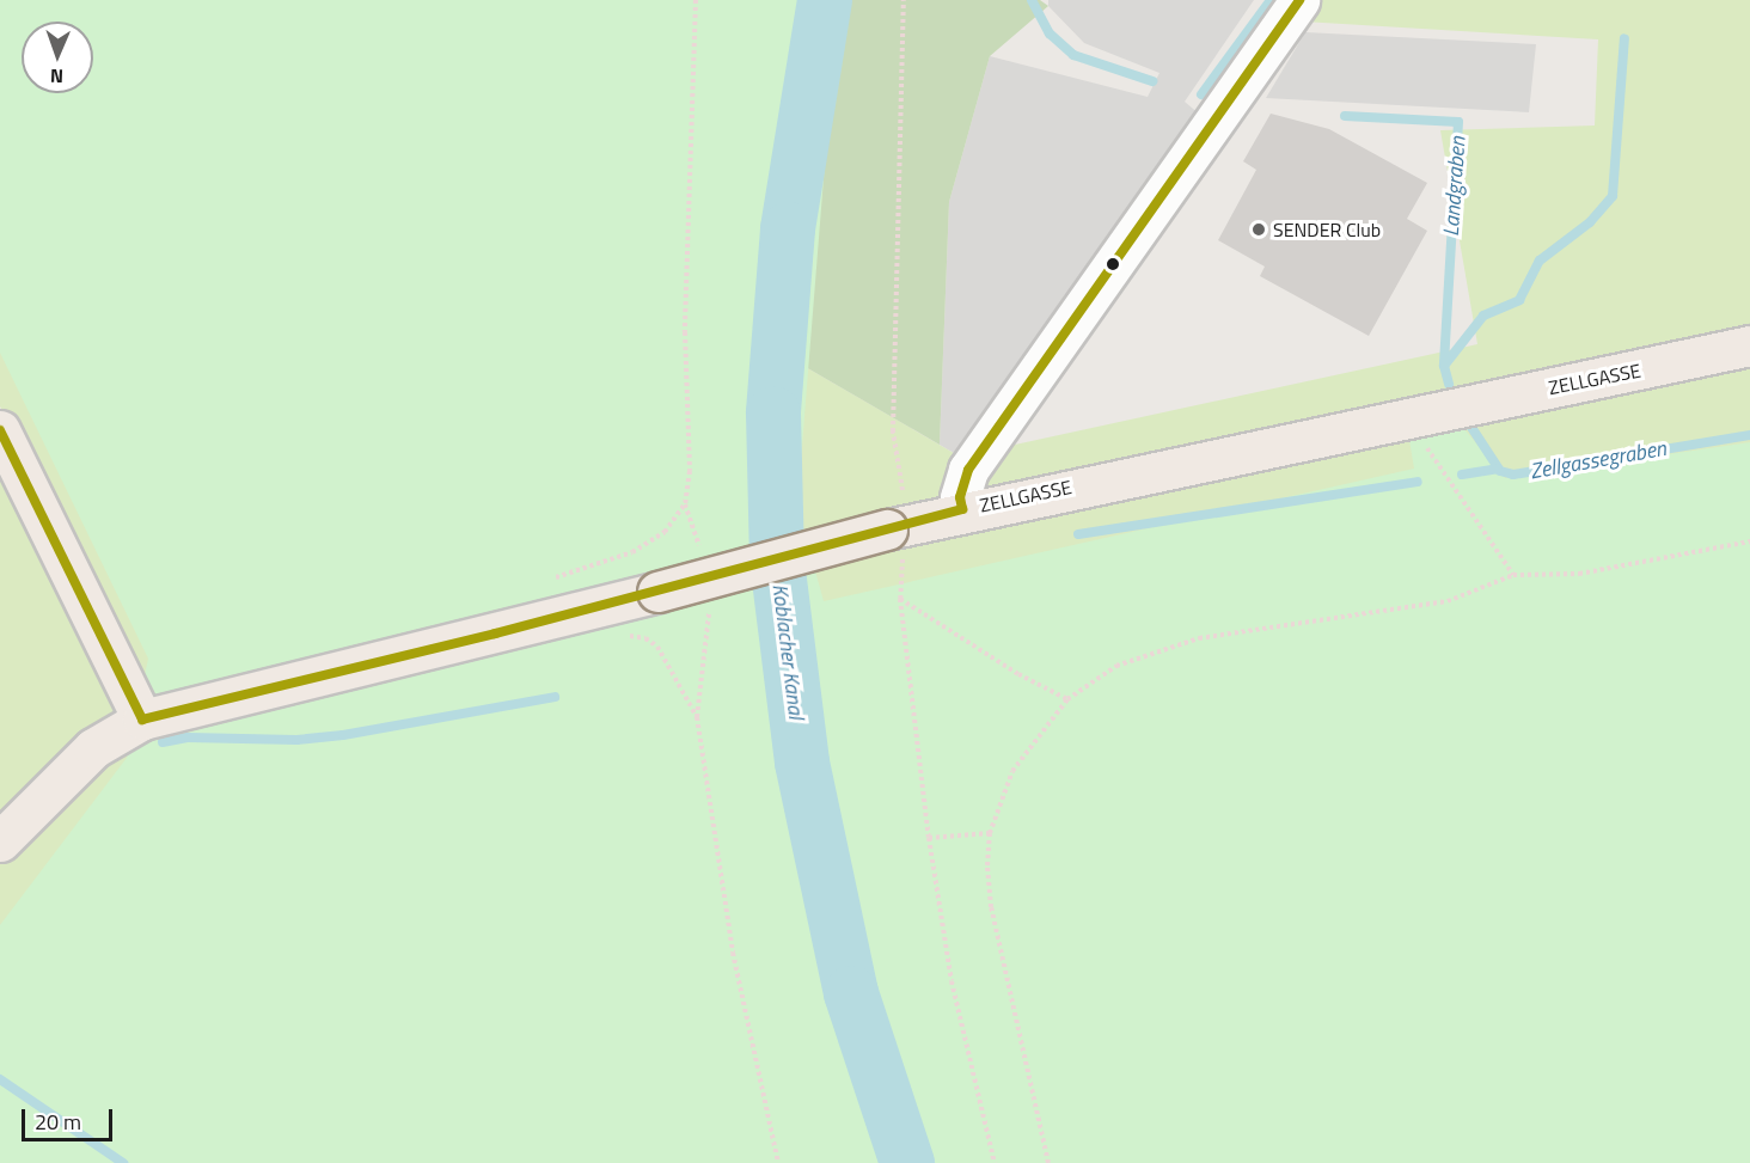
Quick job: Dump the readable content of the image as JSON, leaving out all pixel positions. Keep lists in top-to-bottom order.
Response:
{
  "streets": {
    "main road": ["ZELLGASSE"]
  },
  "water": ["Landgraben", "Zellgassegraben", "Koblacher Kanal"],
  "places": ["SENDER Club"],
  "scale_bar": "20 m",
  "north": "bottom"
}
